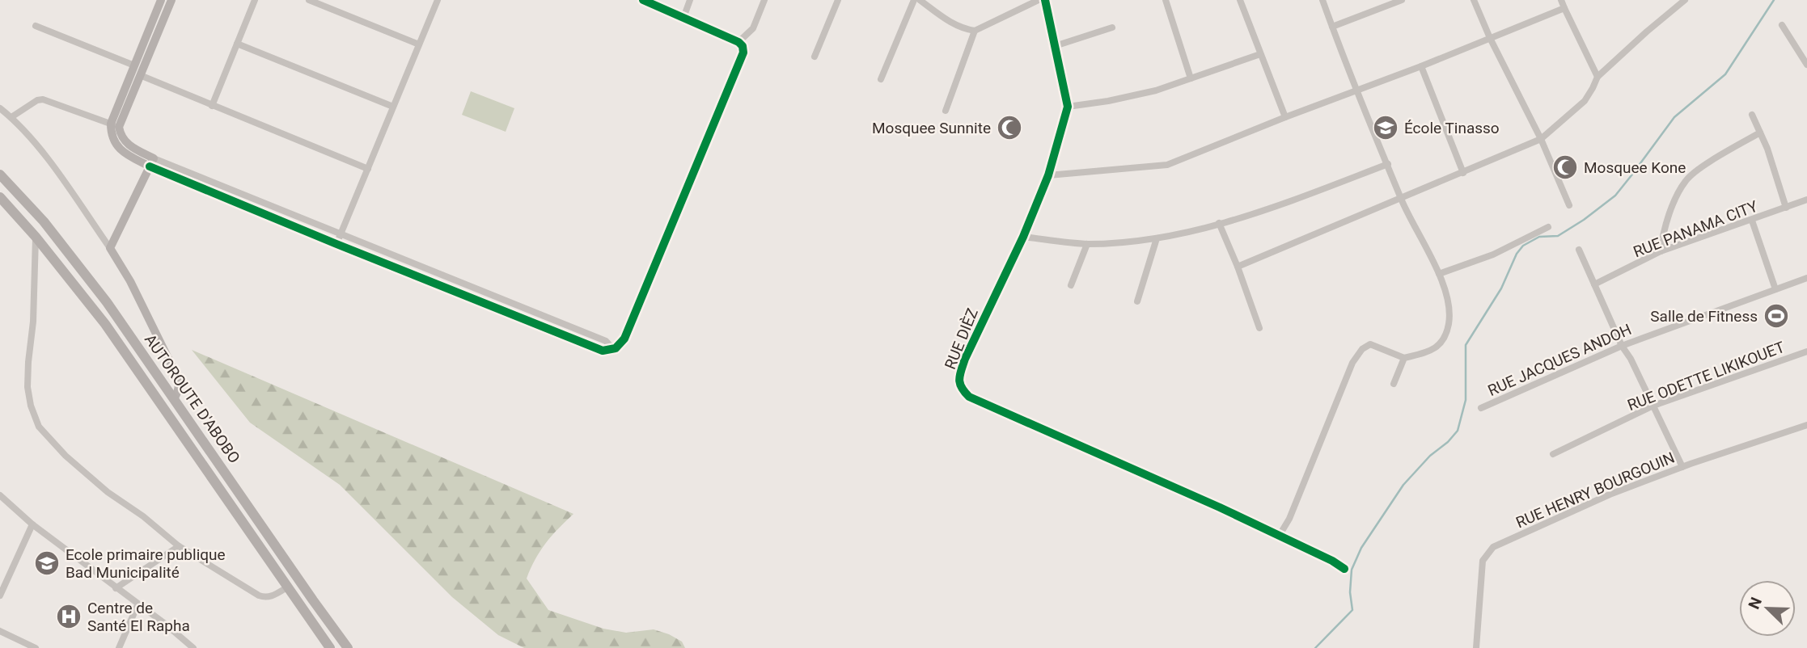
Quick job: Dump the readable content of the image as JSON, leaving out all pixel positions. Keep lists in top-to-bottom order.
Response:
{
  "streets": {
    "main road": ["AUTOROUTE D'ABOBO"],
    "street": [
      "RUE PANAMA CITY",
      "RUE DIÈZ",
      "RUE JACQUES ANDOH",
      "RUE ODETTE LIKIKOUET",
      "RUE HENRY BOURGOUIN"
    ]
  },
  "places": {
    "mosque": ["Mosquee Sunnite", "Mosquee Kone"],
    "school or university": ["École Tinasso", "Ecole primaire publique Bad Municipalité"],
    "sports": ["Salle de Fitness"],
    "hospital": ["Centre de Santé El Rapha"]
  },
  "north": "top left"
}
